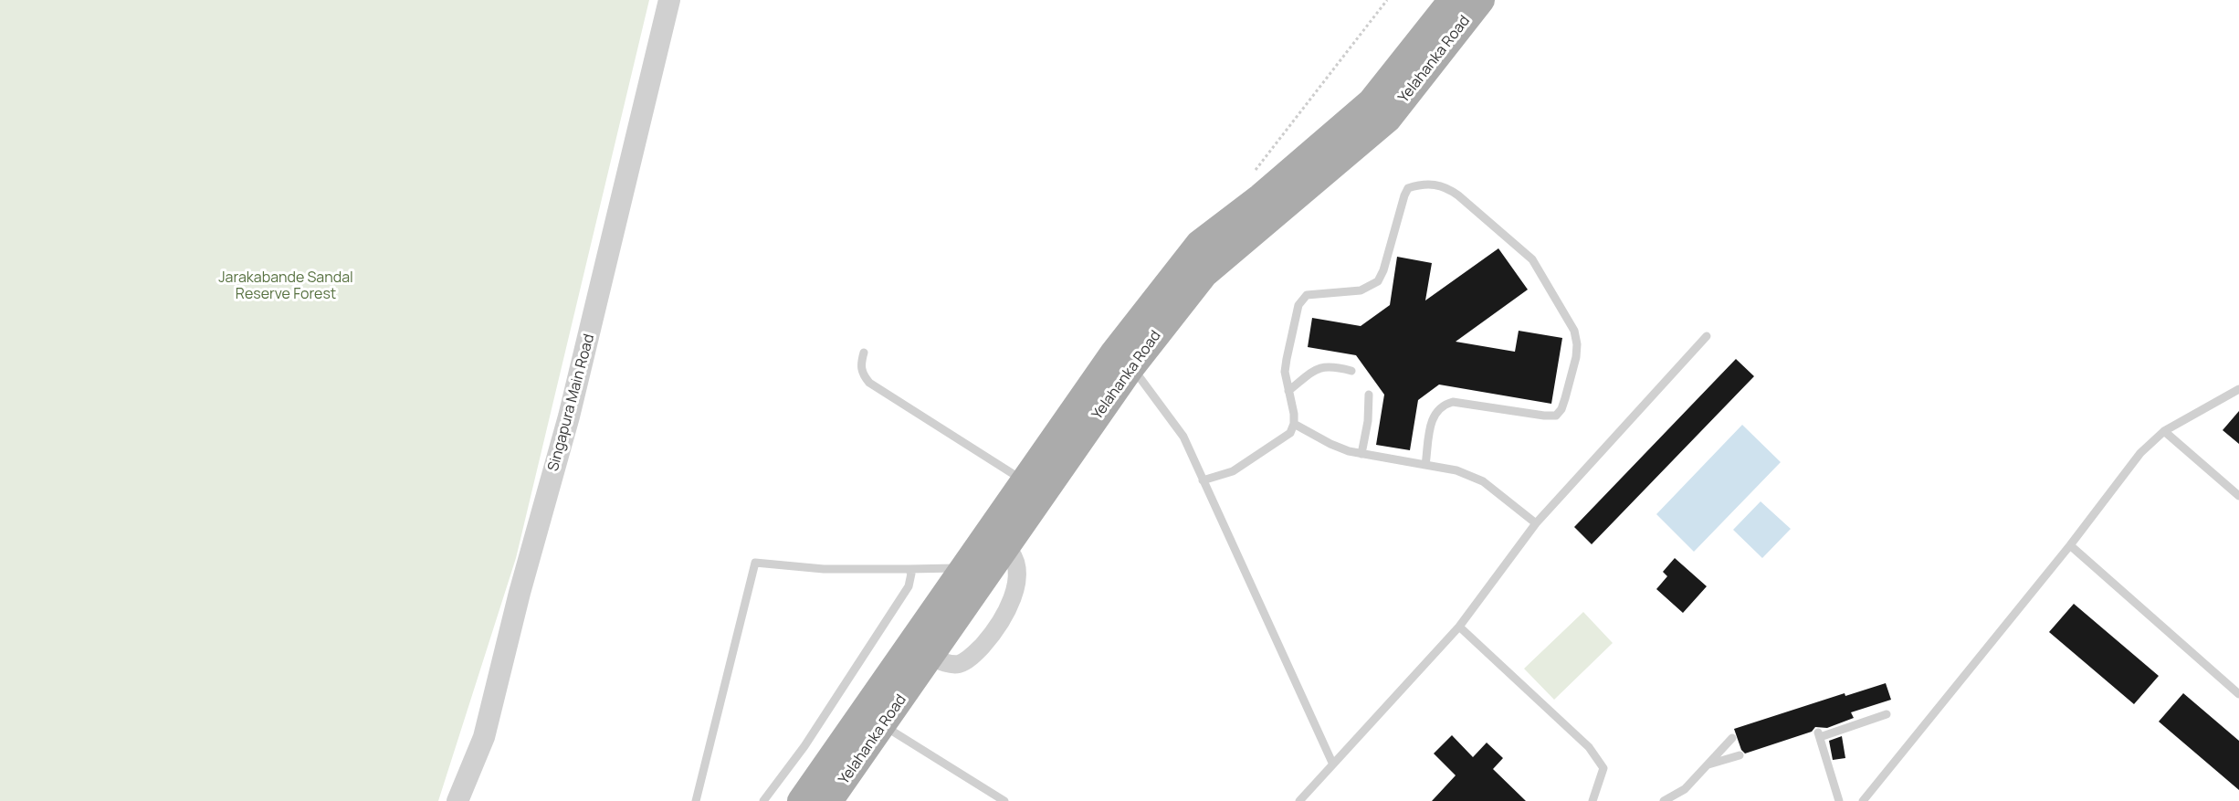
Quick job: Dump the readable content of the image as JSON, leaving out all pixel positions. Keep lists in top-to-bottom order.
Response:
{
  "streets": {
    "main road": ["Yelahanka Road"],
    "street": ["Singapura Main Road"]
  },
  "parks": ["Jarakabande Sandal Reserve Forest"]
}
